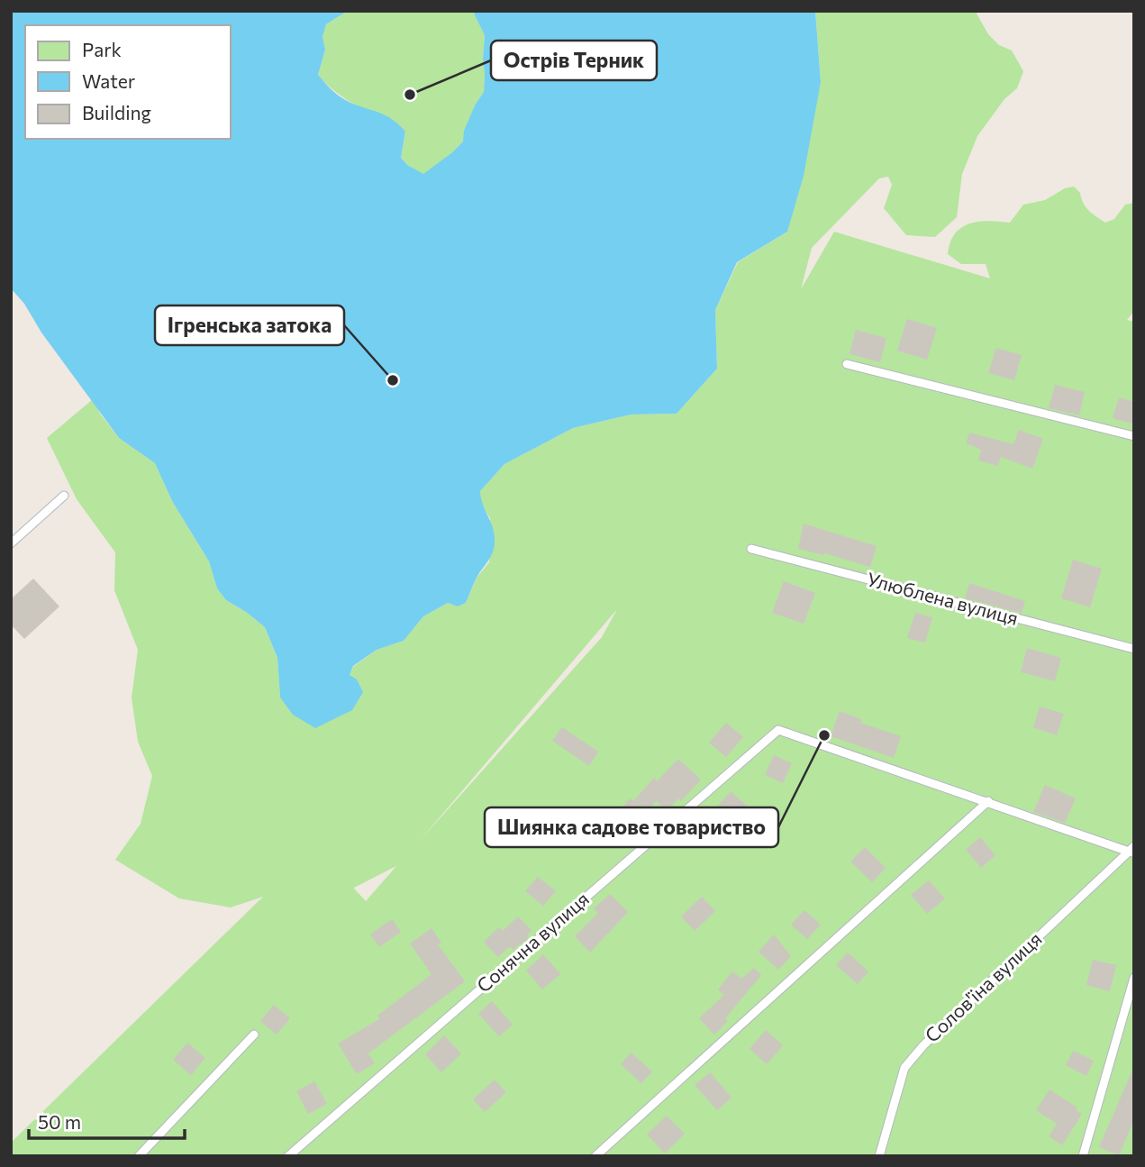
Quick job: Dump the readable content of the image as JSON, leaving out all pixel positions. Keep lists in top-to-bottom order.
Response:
{
  "streets": {
    "lane": ["Улюблена вулиця", "Сонячна вулиця", "Солов'їна вулиця"]
  },
  "places": ["Острів Терник", "Ігренська затока", "Шиянка садове товариство"],
  "legend": ["Park", "Water", "Building"],
  "scale_bar": "50 m"
}
